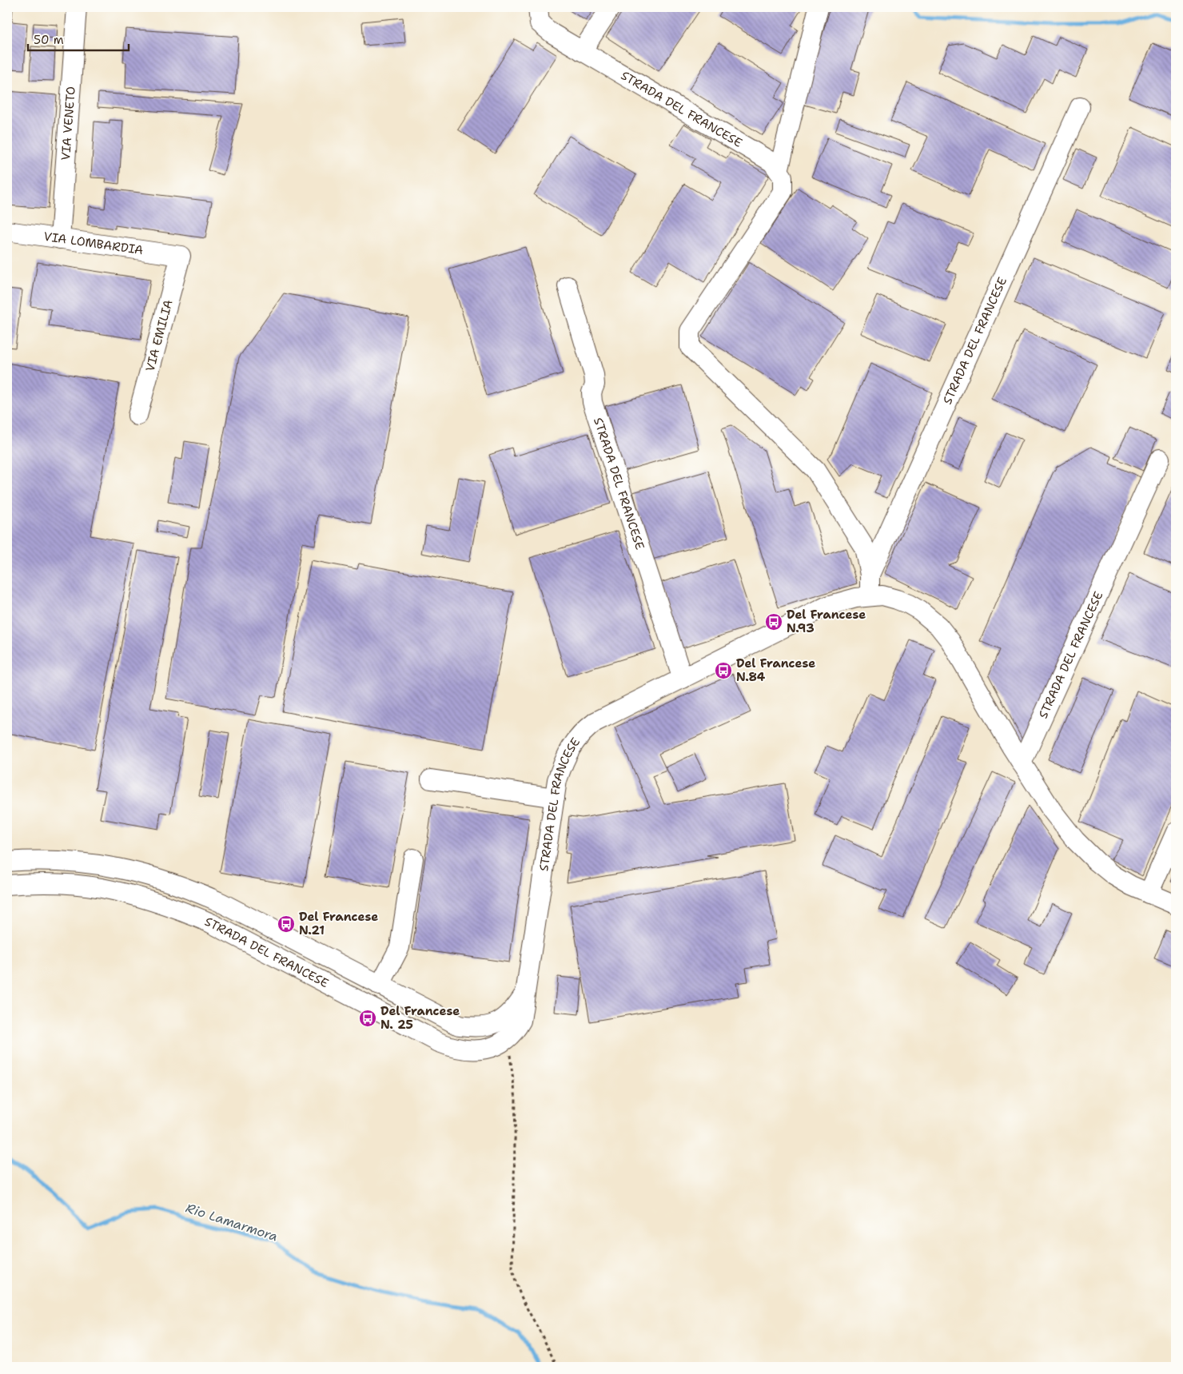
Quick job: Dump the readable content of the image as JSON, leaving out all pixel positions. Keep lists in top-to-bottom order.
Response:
{
  "streets": {
    "street": [
      "STRADA DEL FRANCESE",
      "VIA VENETO",
      "VIA LOMBARDIA",
      "VIA EMILIA"
    ]
  },
  "crossings": [
    ["VIA VENETO", "VIA LOMBARDIA"],
    ["VIA LOMBARDIA", "VIA EMILIA"]
  ],
  "water": ["Rio Lamarmora"],
  "places": {
    "bus stop": [
      "Del Francese N.93",
      "Del Francese N.84",
      "Del Francese N.21",
      "Del Francese N. 25"
    ]
  },
  "scale_bar": "50 m"
}
